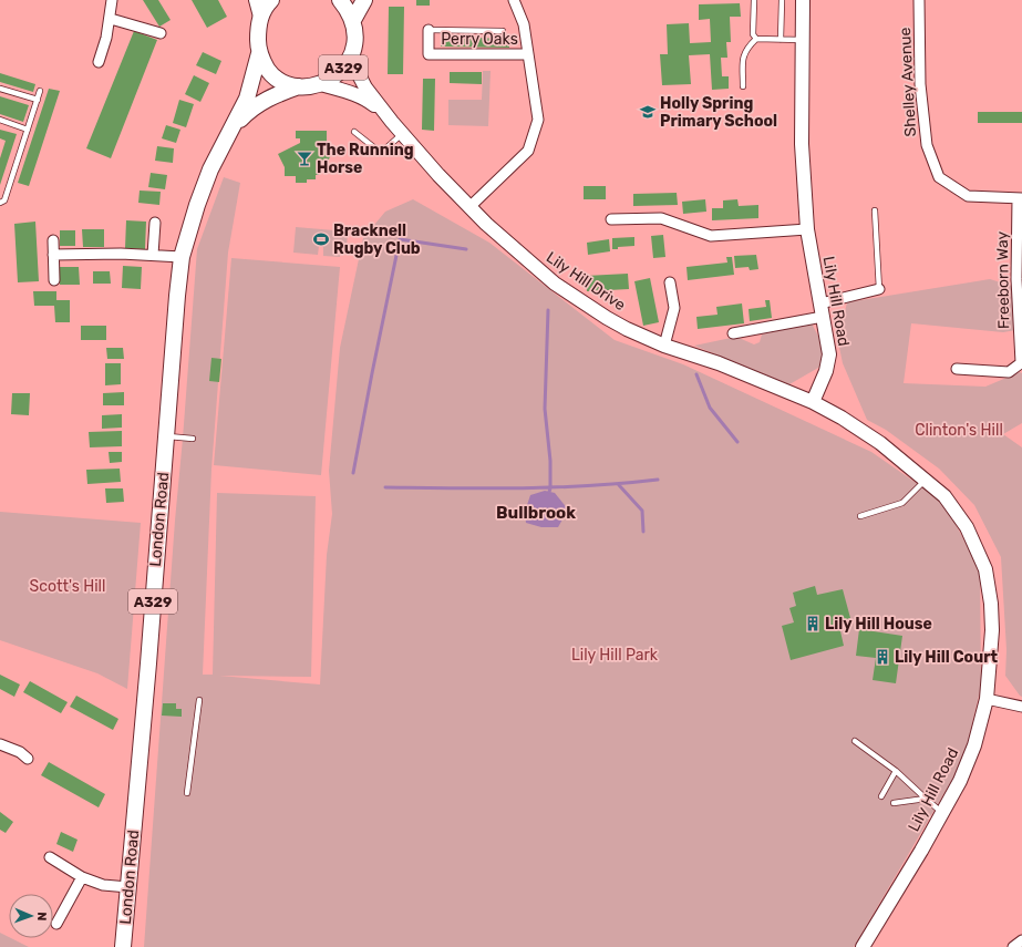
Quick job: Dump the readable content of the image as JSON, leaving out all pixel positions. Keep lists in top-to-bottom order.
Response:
{
  "streets": {
    "main road": ["A329", "London Road"],
    "street": [
      "Perry Oaks",
      "Shelley Avenue",
      "Freeborn Way",
      "Lily Hill Drive",
      "Lily Hill Road"
    ]
  },
  "crossings": [
    ["Perry Oaks", "Lily Hill Drive"],
    ["A329", "Lily Hill Drive"],
    ["A329", "London Road"],
    ["Shelley Avenue", "Freeborn Way"],
    ["Lily Hill Drive", "Lily Hill Road"]
  ],
  "districts": ["Bullbrook"],
  "parks": ["Clinton's Hill", "Scott's Hill", "Lily Hill Park"],
  "places": {
    "school or university": ["Holly Spring Primary School"],
    "bar": ["The Running Horse"],
    "sports": ["Bracknell Rugby Club"],
    "building": ["Lily Hill House", "Lily Hill Court"]
  },
  "north": "right"
}
